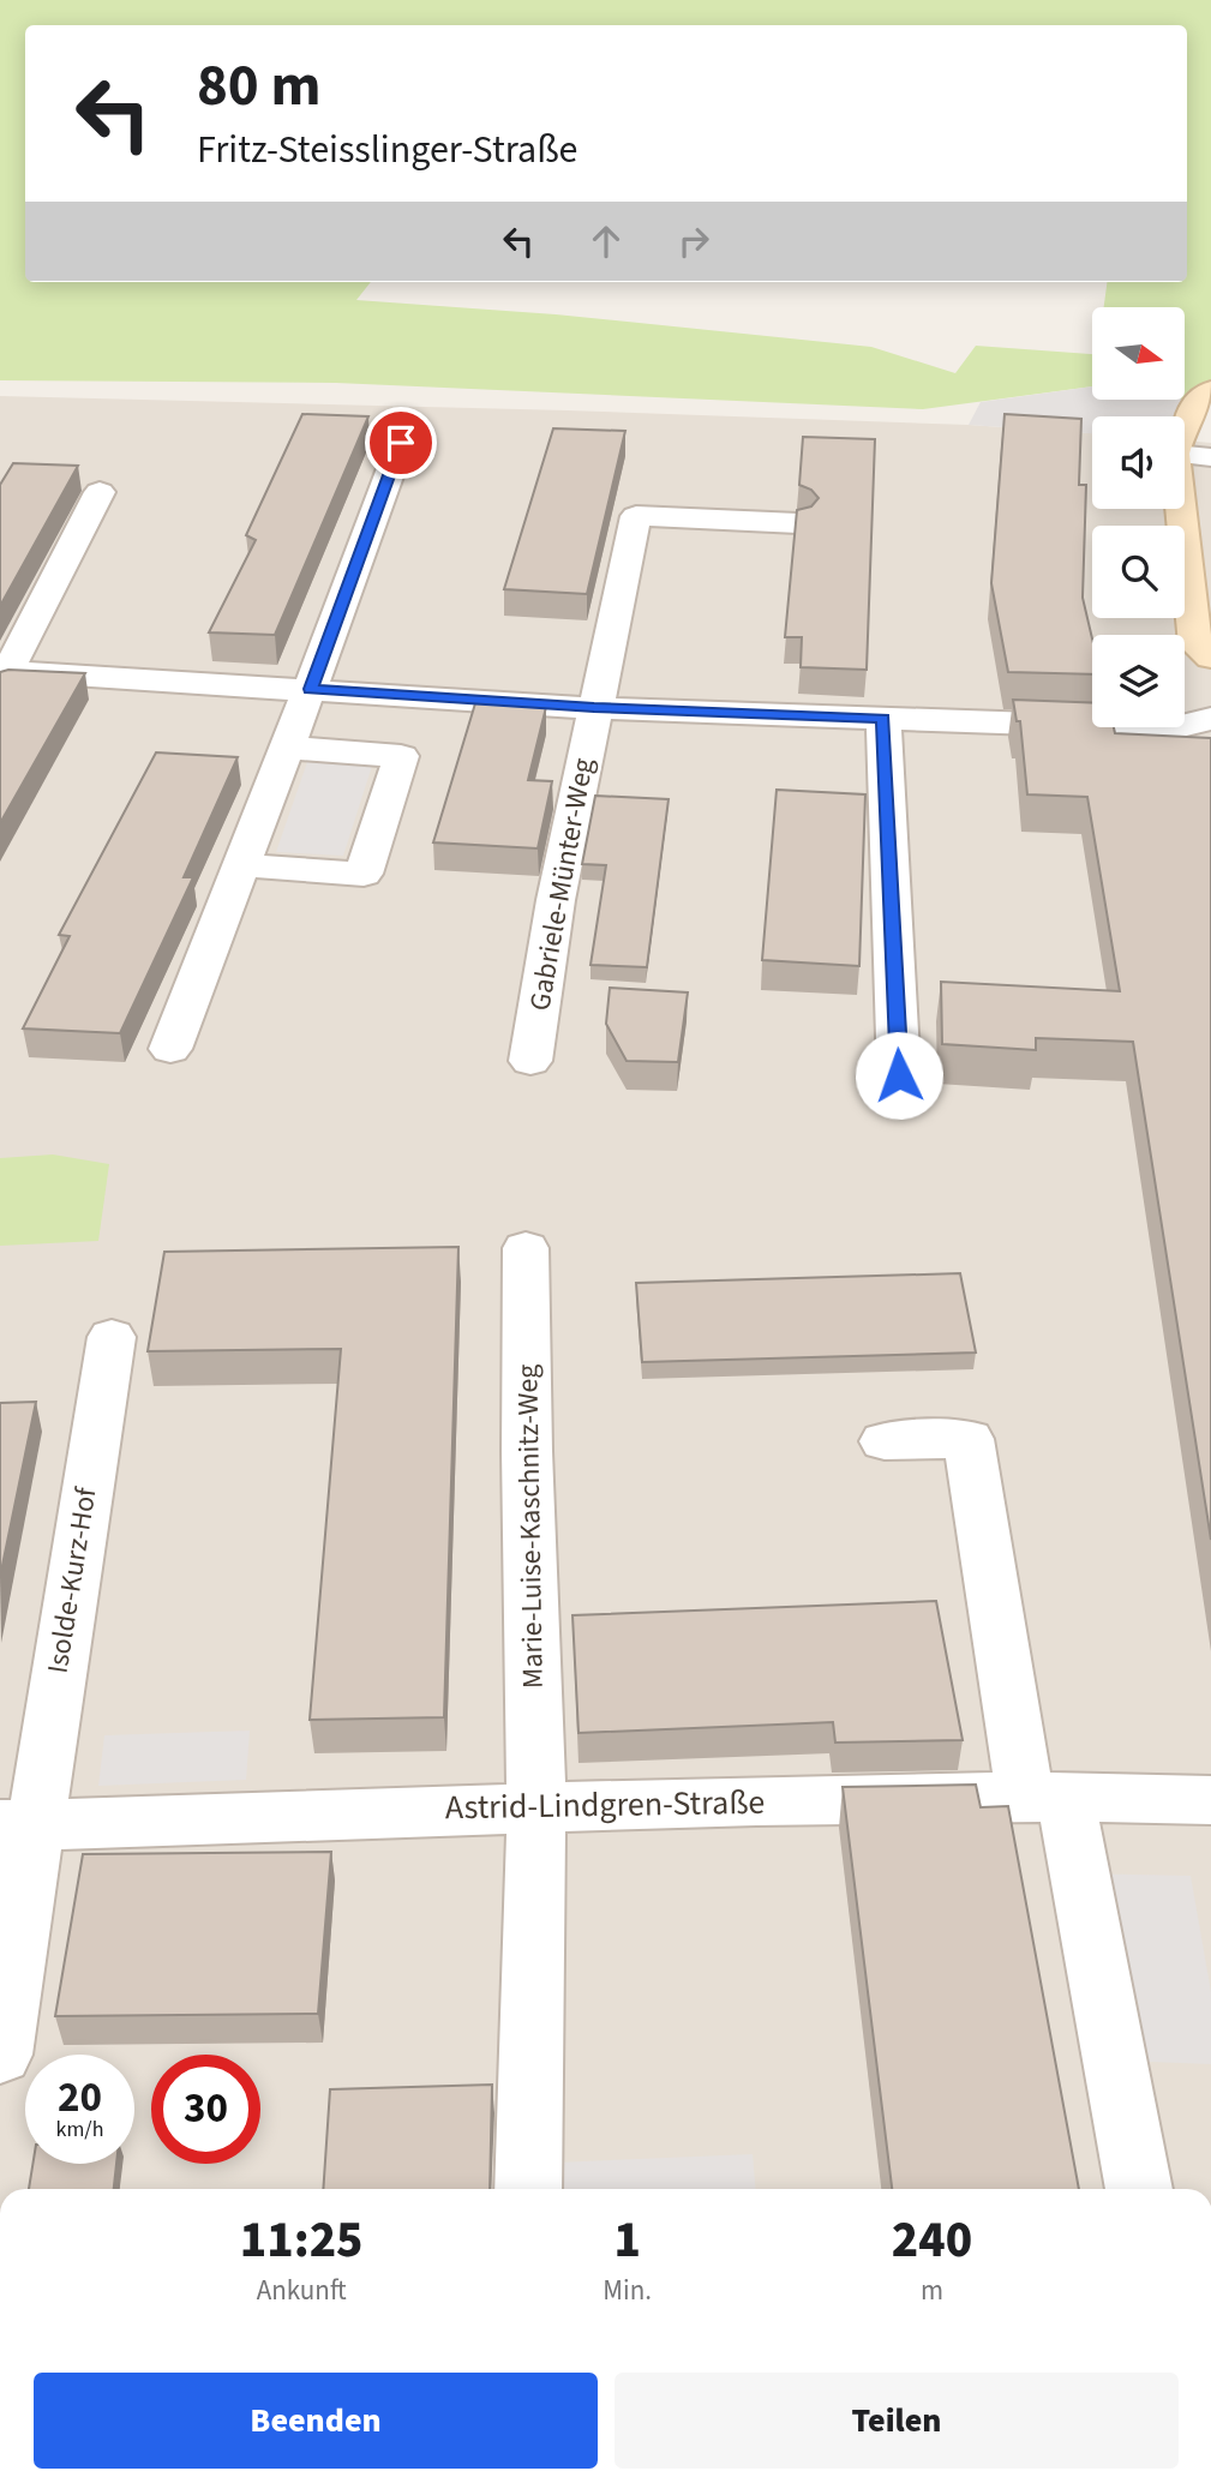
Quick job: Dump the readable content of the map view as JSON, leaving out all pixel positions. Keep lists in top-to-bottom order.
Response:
{
  "streets": {
    "street": [
      "Gabriele-Münter-Weg",
      "Marie-Luise-Kaschnitz-Weg",
      "Isolde-Kurz-Hof",
      "Astrid-Lindgren-Straße"
    ]
  },
  "crossings": [
    ["Marie-Luise-Kaschnitz-Weg", "Astrid-Lindgren-Straße"],
    ["Isolde-Kurz-Hof", "Astrid-Lindgren-Straße"]
  ],
  "north": "right",
  "page": {
    "turn": ["80 m", "Fritz-Steisslinger-Straße"],
    "speed": "20 km/h",
    "limit": "30",
    "eta": [
      "11:25",
      "Ankunft",
      "1",
      "Min.",
      "240",
      "m"
    ],
    "buttons": ["Beenden", "Teilen"]
  }
}
